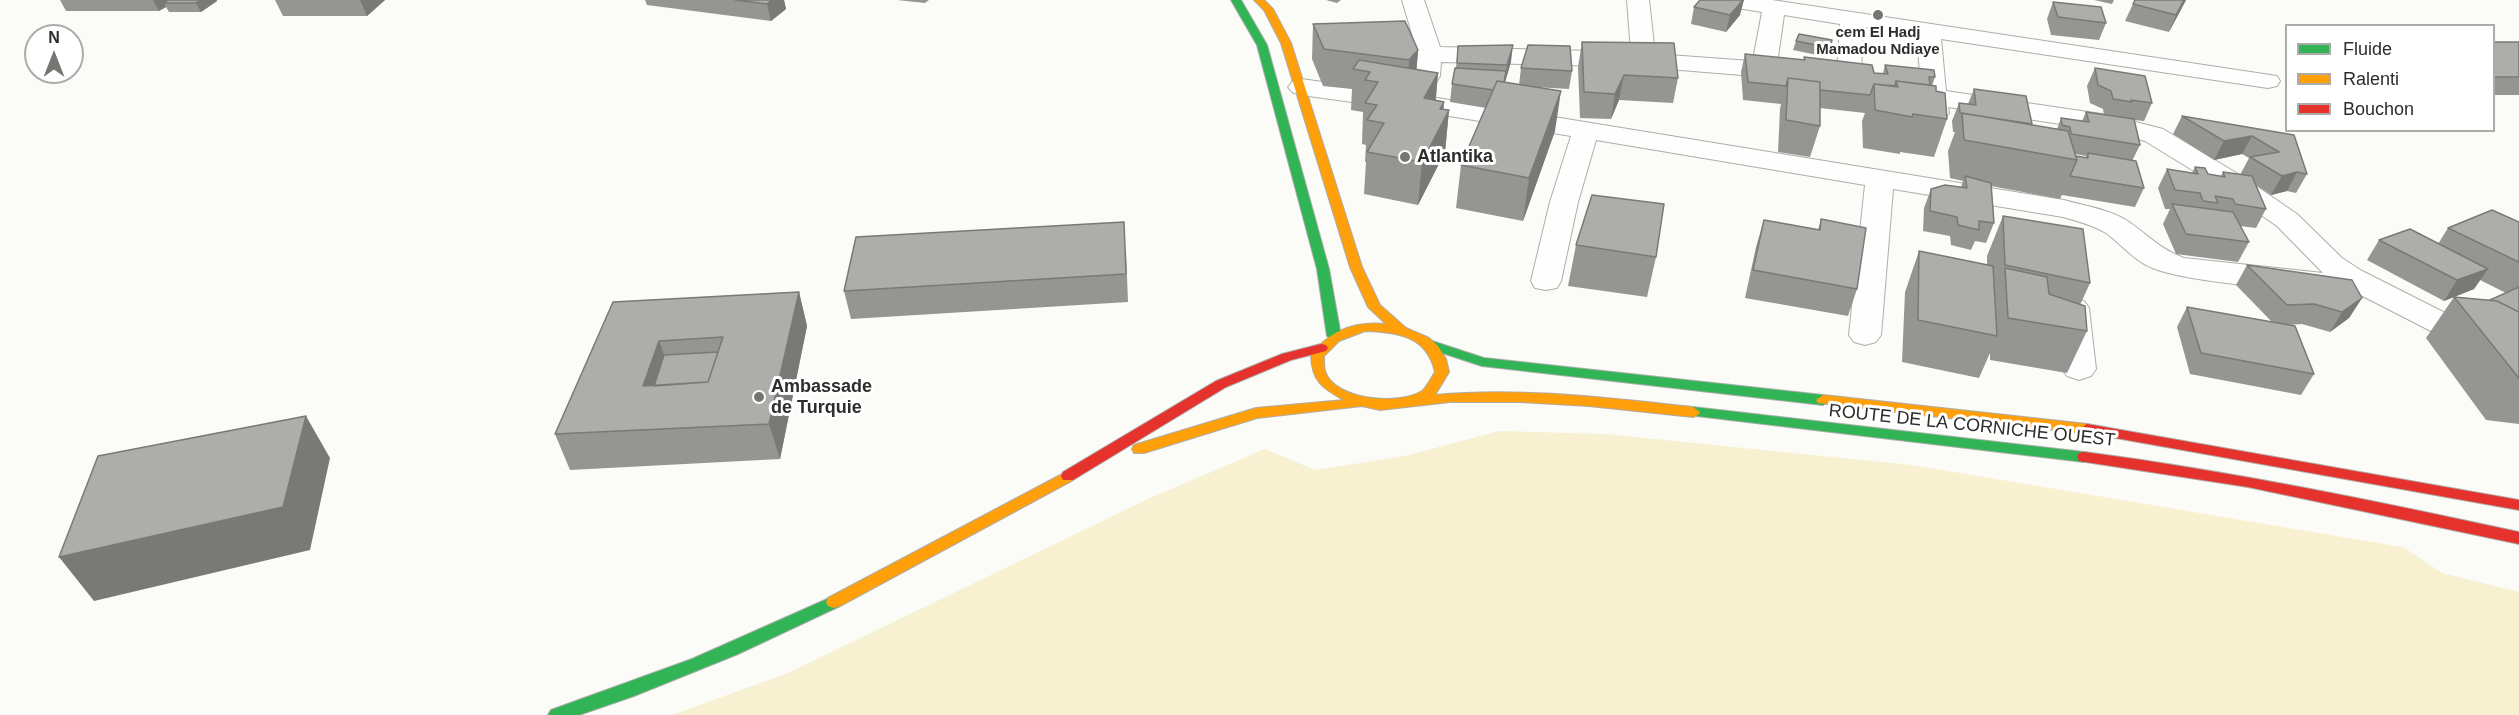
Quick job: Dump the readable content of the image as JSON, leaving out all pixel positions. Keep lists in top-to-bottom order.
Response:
{
  "streets": {
    "main road": ["ROUTE DE LA CORNICHE OUEST"]
  },
  "places": ["cem El Hadj Mamadou Ndiaye", "Atlantika", "Ambassade de Turquie"],
  "legend": ["Fluide", "Ralenti", "Bouchon"],
  "north": "top"
}
